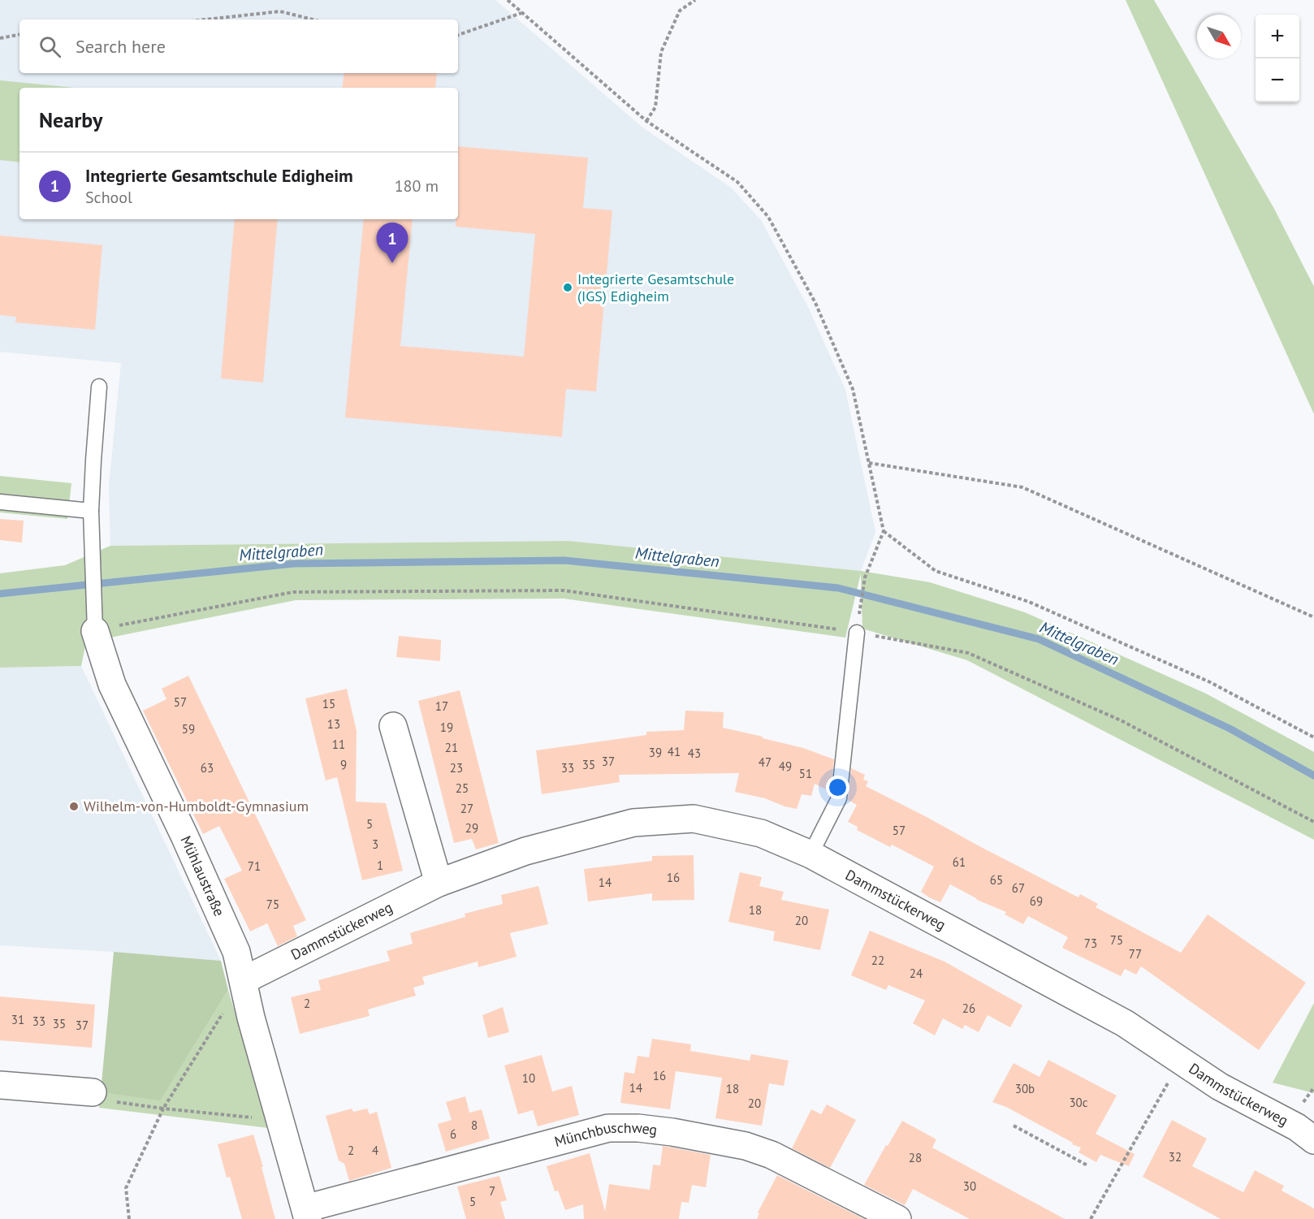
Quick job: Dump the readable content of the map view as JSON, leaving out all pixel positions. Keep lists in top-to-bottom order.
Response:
{
  "streets": {
    "street": ["Mühlaustraße", "Dammstückerweg", "Münchbuschweg"]
  },
  "crossings": [
    ["Mühlaustraße", "Dammstückerweg"],
    ["Mühlaustraße", "Münchbuschweg"]
  ],
  "water": ["Mittelgraben"],
  "places": ["Integrierte Gesamtschule (IGS) Edigheim", "Wilhelm-von-Humboldt-Gymnasium"],
  "house_numbers": [
    "57",
    "15",
    "17",
    "13",
    "19",
    "59",
    "11",
    "21",
    "41",
    "39",
    "43",
    "37",
    "47",
    "9",
    "35",
    "49",
    "63",
    "23",
    "33",
    "51",
    "25",
    "27",
    "5",
    "29",
    "57",
    "3",
    "61",
    "1",
    "71",
    "16",
    "65",
    "14",
    "67",
    "69",
    "75",
    "18",
    "20",
    "75",
    "73",
    "77",
    "22",
    "24",
    "2",
    "26",
    "31",
    "33",
    "35",
    "37",
    "16",
    "10",
    "14",
    "18",
    "30b",
    "30c",
    "20",
    "8",
    "6",
    "2",
    "4",
    "32",
    "28",
    "30",
    "7",
    "5"
  ],
  "north": "bottom right",
  "page": {
    "map_buttons": ["+", "−"],
    "search": "Search here",
    "heading": "Nearby",
    "list": [
      {
        "mark": "1",
        "name": "Integrierte Gesamtschule Edigheim",
        "note": "School",
        "value": "180 m"
      }
    ],
    "pins": "1"
  }
}
